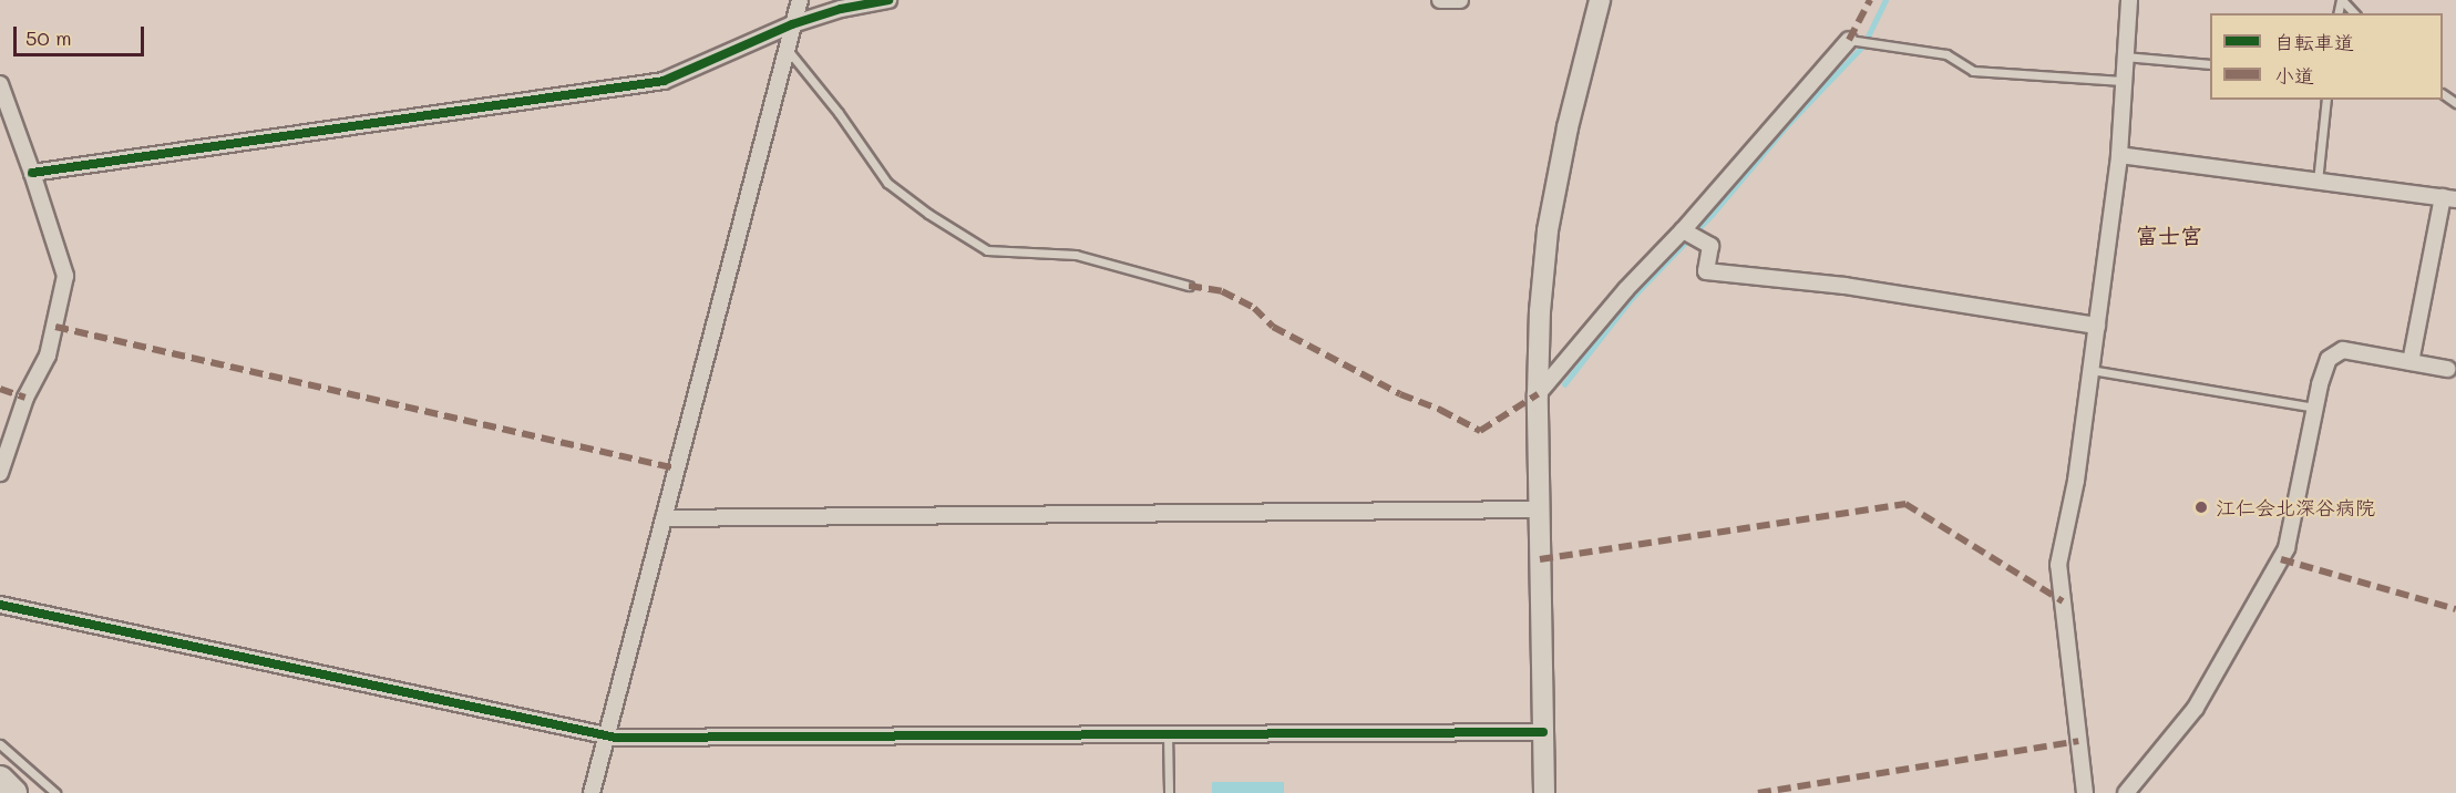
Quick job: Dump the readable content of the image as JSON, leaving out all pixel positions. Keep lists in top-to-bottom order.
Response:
{
  "districts": ["富士宮"],
  "places": ["江仁会北深谷病院"],
  "legend": ["自転車道", "小道"],
  "scale_bar": "50 m"
}
